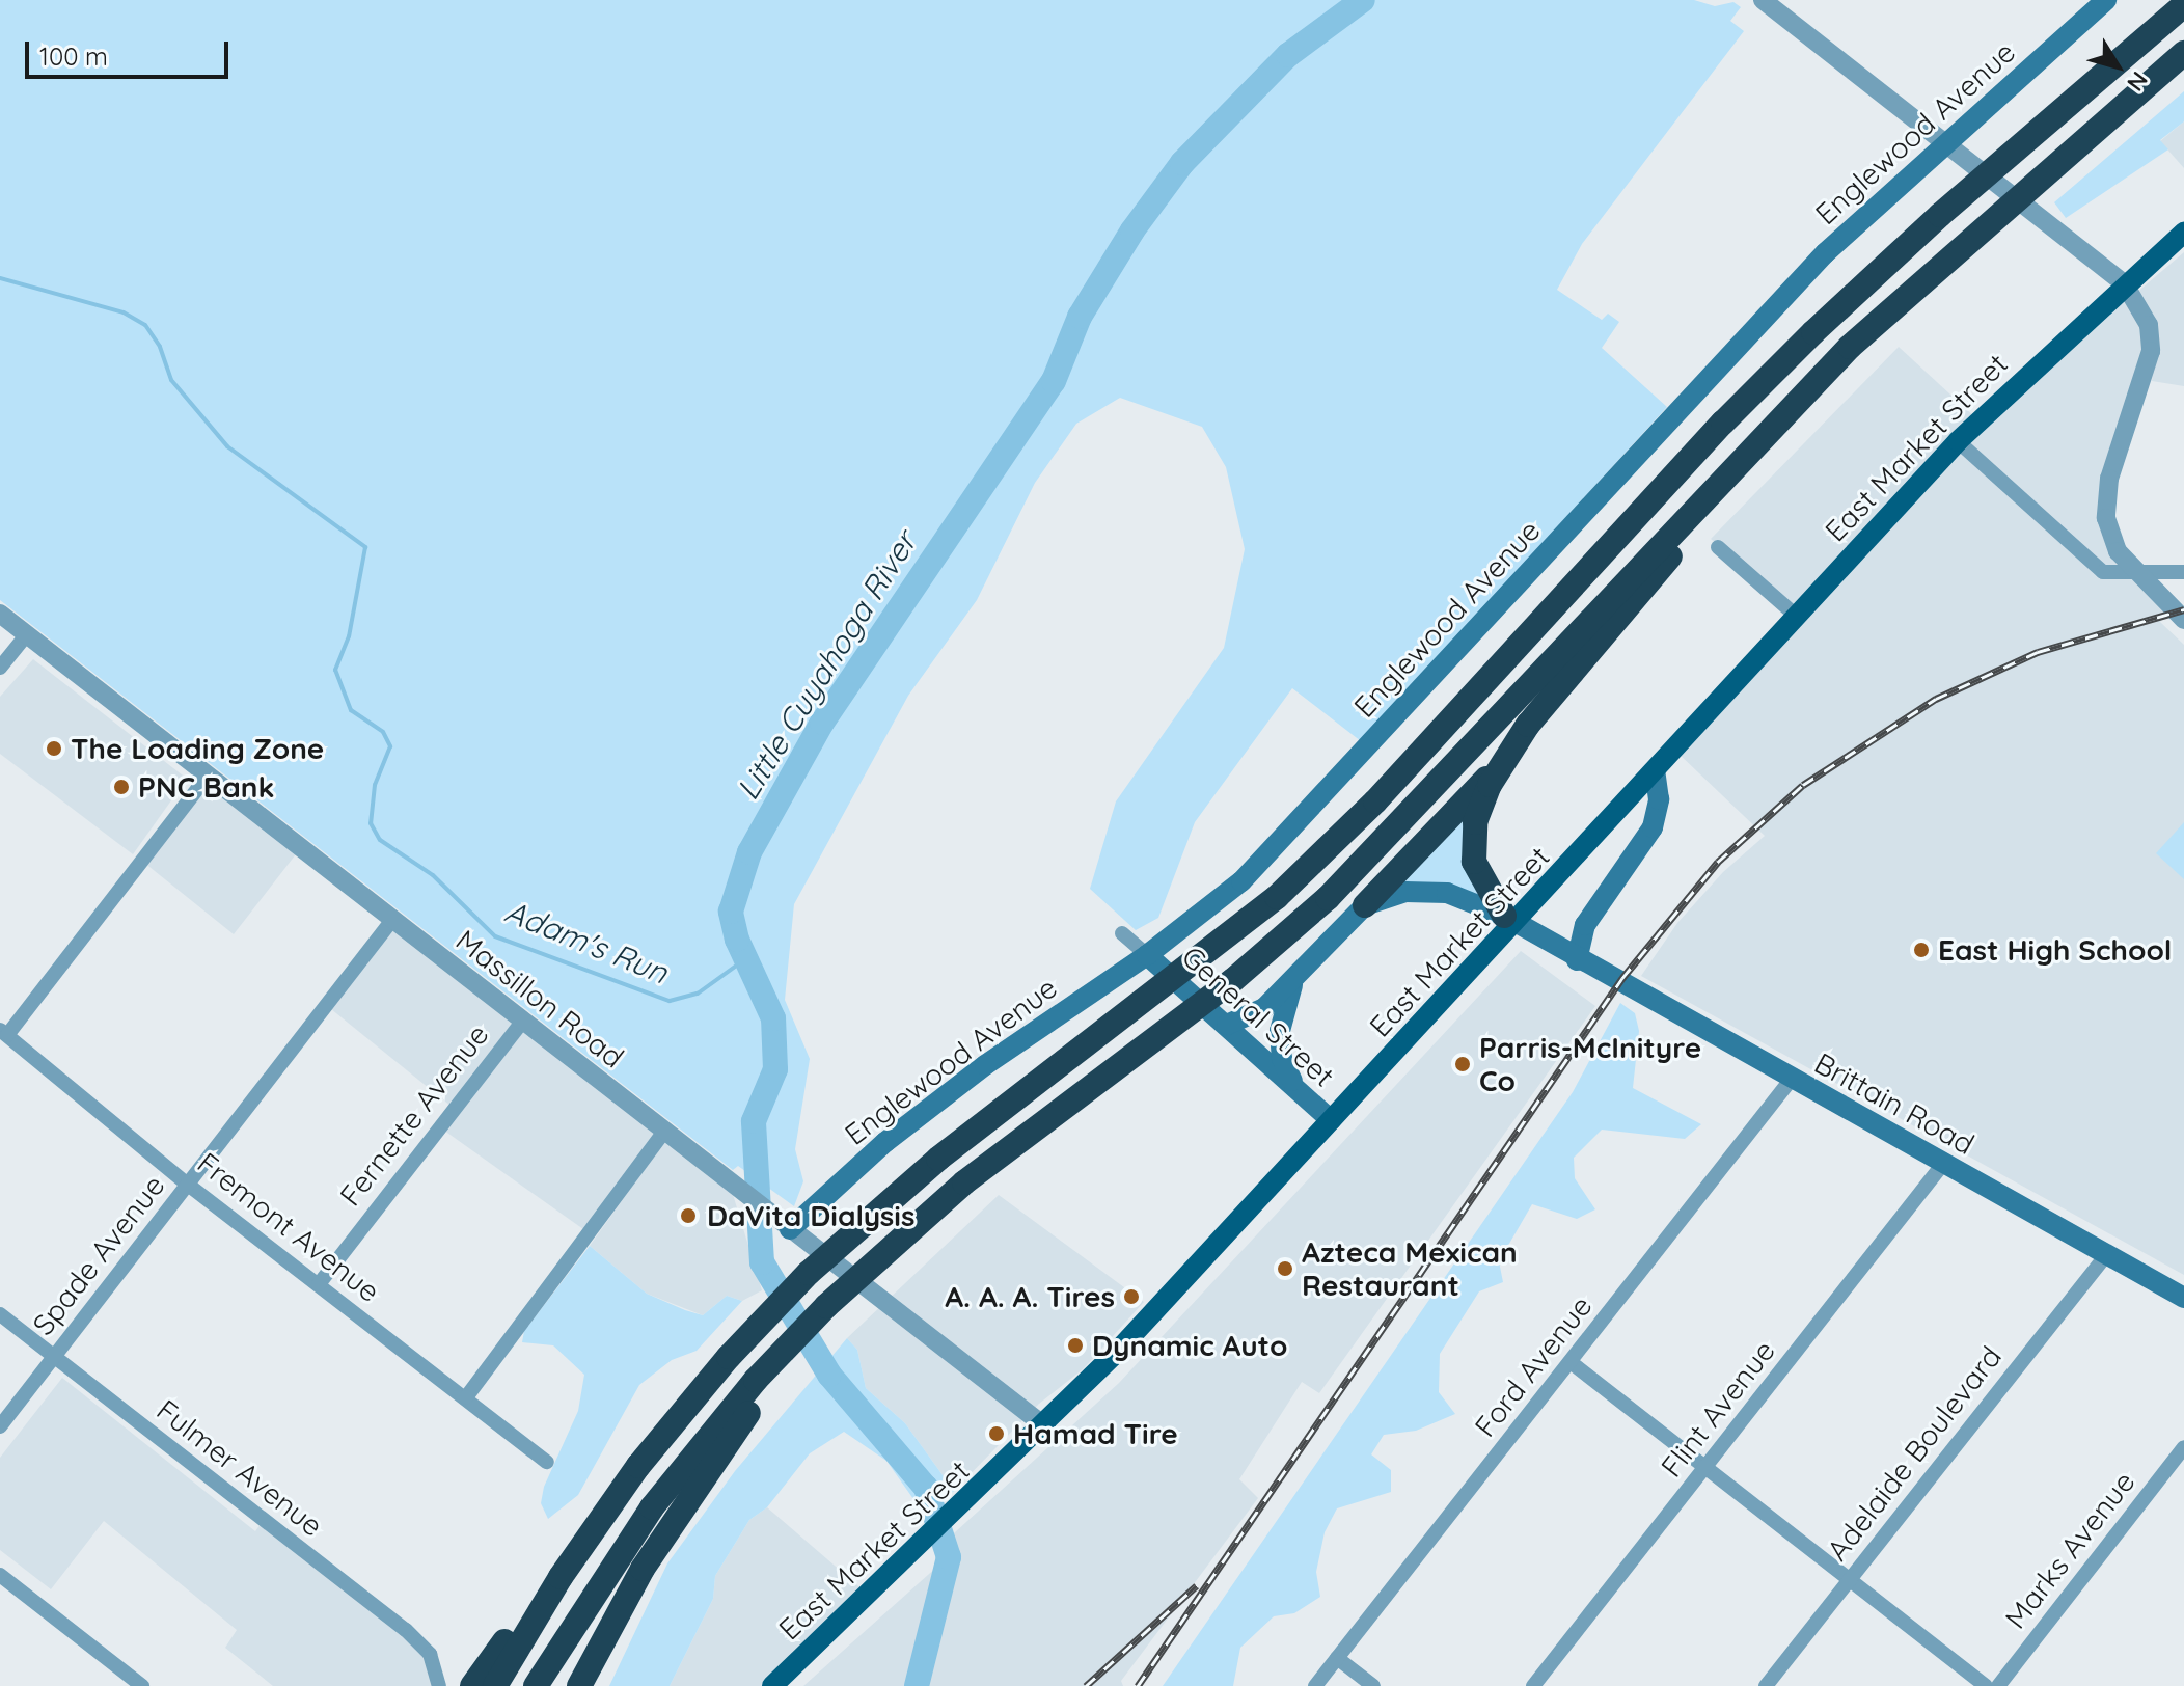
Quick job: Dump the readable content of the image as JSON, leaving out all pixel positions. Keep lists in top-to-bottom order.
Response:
{
  "streets": {
    "main road": [
      "Englewood Avenue",
      "East Market Street",
      "General Street",
      "Brittain Road"
    ],
    "street": [
      "Massillon Road",
      "Fernette Avenue",
      "Fremont Avenue",
      "Spade Avenue",
      "Ford Avenue",
      "Flint Avenue",
      "Adelaide Boulevard",
      "Fulmer Avenue",
      "Marks Avenue"
    ]
  },
  "crossings": [
    ["Englewood Avenue", "Massillon Road"],
    ["Englewood Avenue", "General Street"],
    ["East Market Street", "Massillon Road"],
    ["East Market Street", "General Street"],
    ["Massillon Road", "Fernette Avenue"],
    ["Massillon Road", "Spade Avenue"],
    ["Brittain Road", "Ford Avenue"],
    ["Brittain Road", "Flint Avenue"],
    ["Brittain Road", "Adelaide Boulevard"],
    ["Fernette Avenue", "Fremont Avenue"],
    ["Fremont Avenue", "Spade Avenue"],
    ["Spade Avenue", "Fulmer Avenue"]
  ],
  "water": ["Little Cuyahoga River", "Adam's Run"],
  "places": [
    "The Loading Zone",
    "PNC Bank",
    "East High School",
    "Parris-McInityre Co",
    "DaVita Dialysis",
    "Azteca Mexican Restaurant",
    "A. A. A. Tires",
    "Dynamic Auto",
    "Hamad Tire"
  ],
  "scale_bar": "100 m",
  "north": "bottom right"
}
